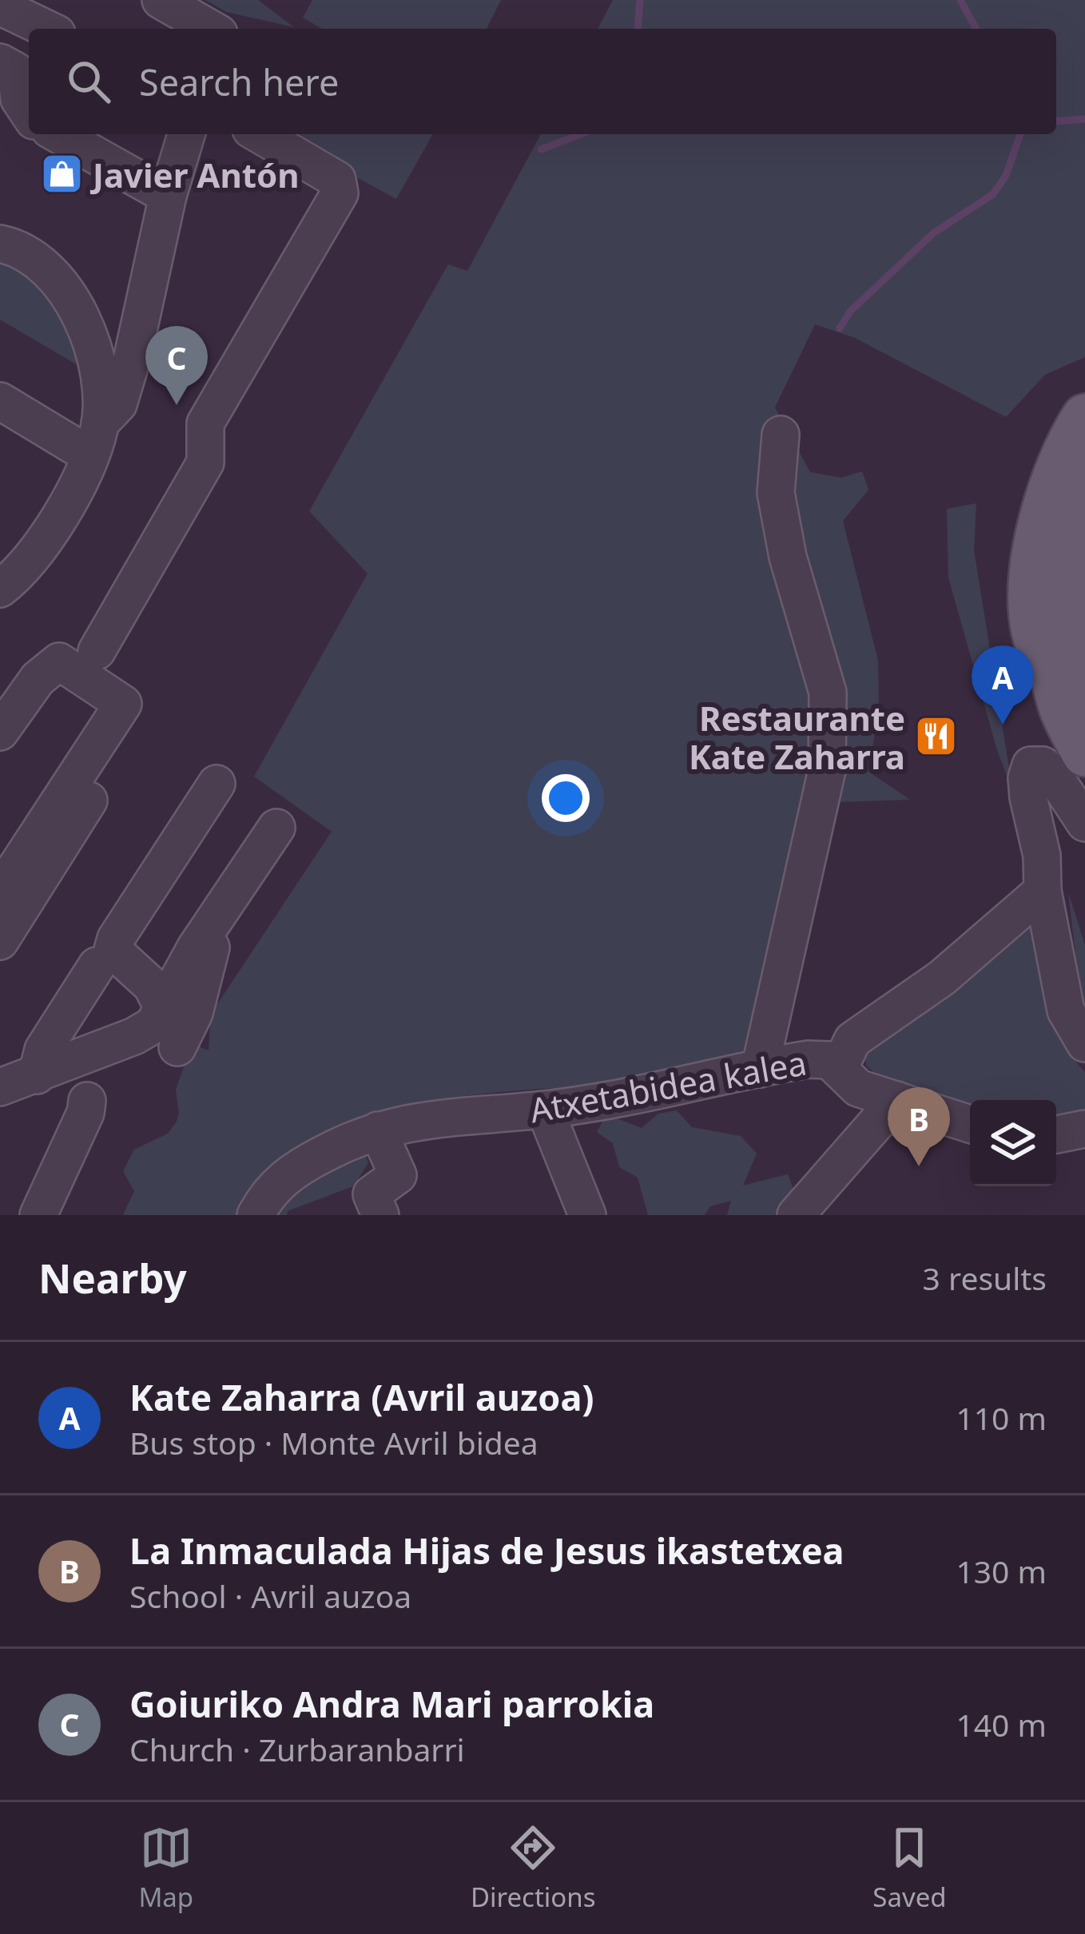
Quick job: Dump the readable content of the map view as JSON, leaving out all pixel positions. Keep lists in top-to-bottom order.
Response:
{
  "streets": {
    "street": ["Atxetabidea kalea"]
  },
  "places": {
    "shop": ["Javier Antón"],
    "restaurant": ["Restaurante Kate Zaharra"]
  },
  "page": {
    "search": "Search here",
    "pins": ["C", "A", "B"],
    "heading": ["Nearby", "3 results"],
    "list": [
      {
        "mark": "A",
        "name": "Kate Zaharra (Avril auzoa)",
        "note": "Bus stop · Monte Avril bidea",
        "value": "110 m"
      },
      {
        "mark": "B",
        "name": "La Inmaculada Hijas de Jesus ikastetxea",
        "note": "School · Avril auzoa",
        "value": "130 m"
      },
      {
        "mark": "C",
        "name": "Goiuriko Andra Mari parrokia",
        "note": "Church · Zurbaranbarri",
        "value": "140 m"
      }
    ],
    "nav": ["Map", "Directions", "Saved"]
  }
}
